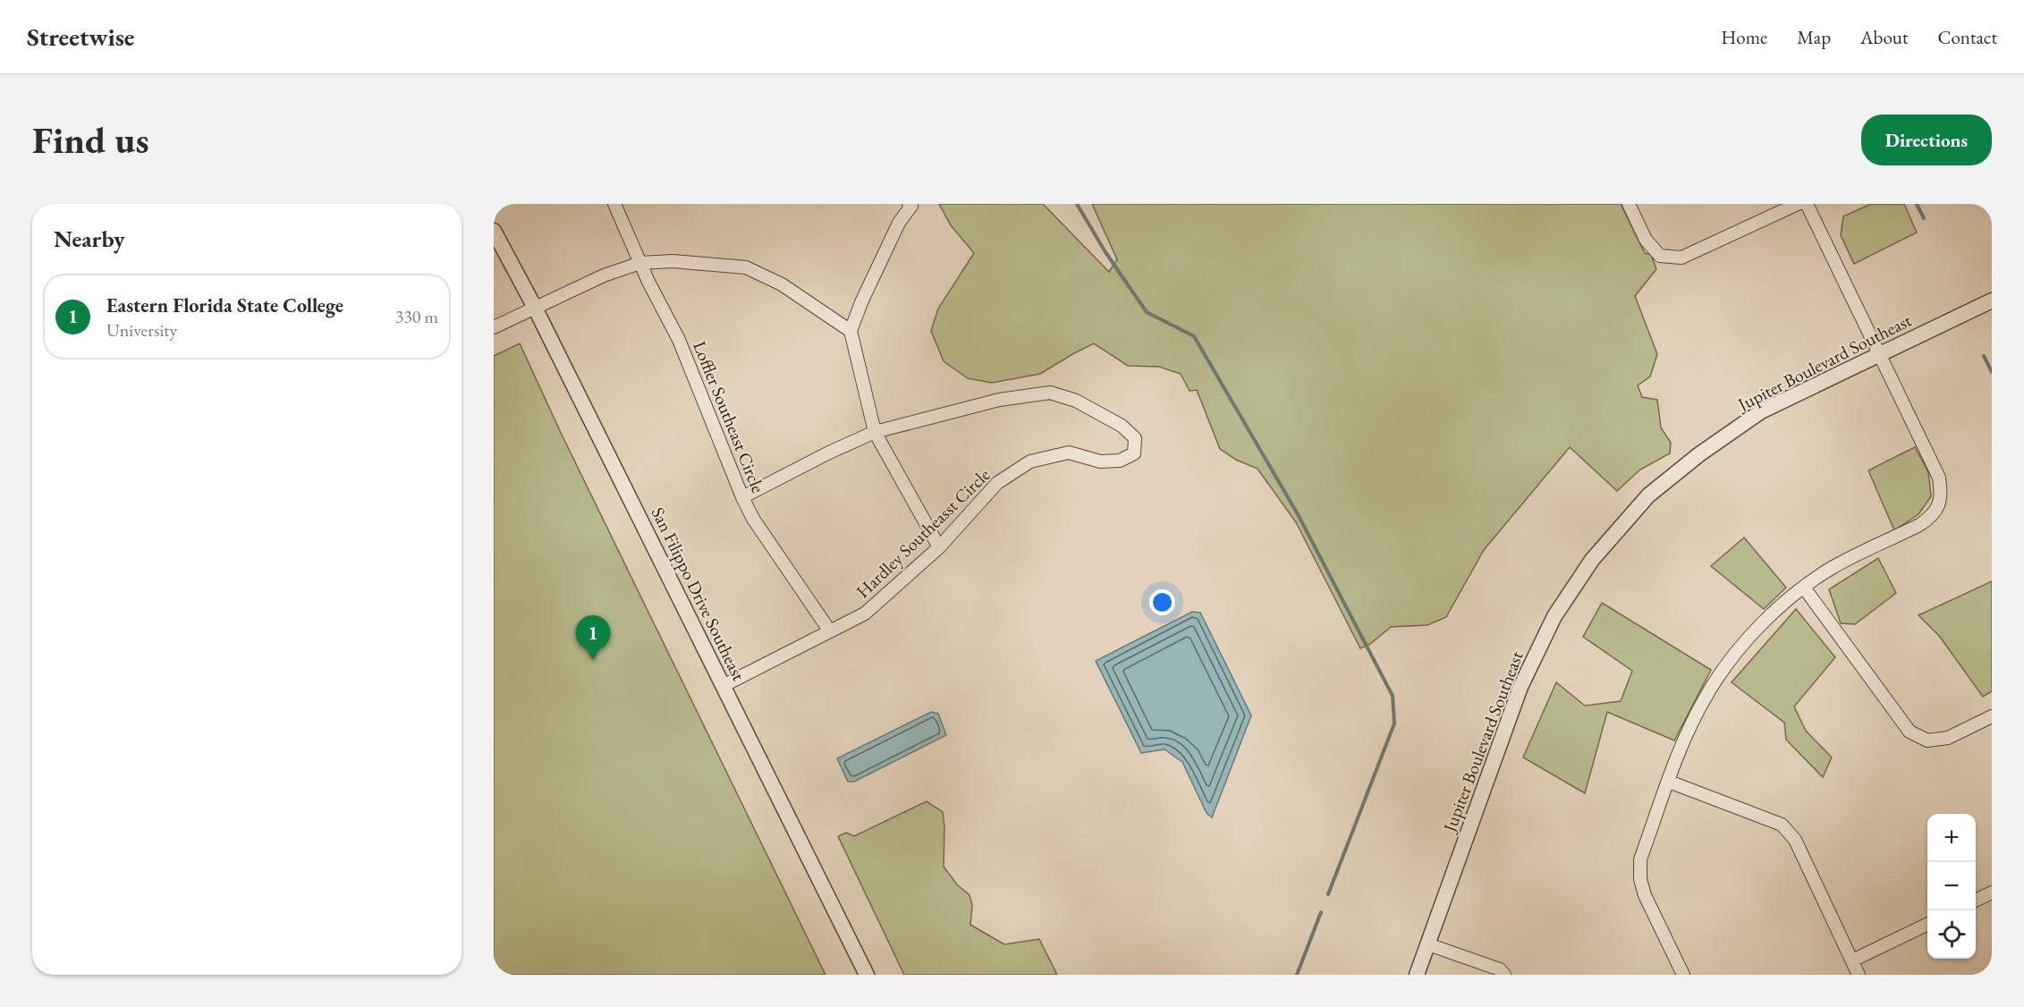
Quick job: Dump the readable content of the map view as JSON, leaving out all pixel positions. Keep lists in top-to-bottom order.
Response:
{
  "streets": {
    "street": [
      "Jupiter Boulevard Southeast",
      "Loffler Southeast Circle",
      "Hardley Southeasst Circle",
      "San Filippo Drive Southeast"
    ]
  },
  "crossings": [
    ["Loffler Southeast Circle", "Hardley Southeasst Circle"],
    ["Hardley Southeasst Circle", "San Filippo Drive Southeast"]
  ],
  "page": {
    "header": "Streetwise",
    "nav": [
      "Home",
      "Map",
      "About",
      "Contact"
    ],
    "buttons": "Directions",
    "title": "Find us",
    "heading": "Nearby",
    "list": [
      {
        "mark": "1",
        "name": "Eastern Florida State College",
        "note": "University",
        "value": "330 m"
      }
    ],
    "pins": "1",
    "map_buttons": ["+", "−"]
  }
}
